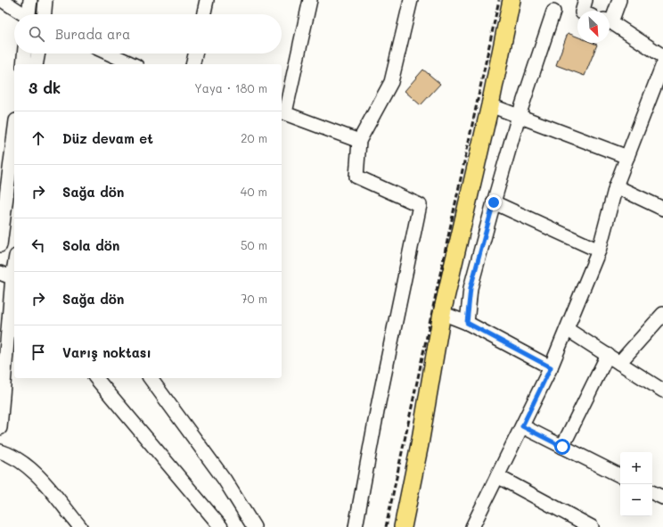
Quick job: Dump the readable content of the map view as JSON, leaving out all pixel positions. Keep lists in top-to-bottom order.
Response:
{
  "north": "bottom right",
  "page": {
    "search": "Burada ara",
    "heading": ["3 dk", "Yaya · 180 m"],
    "list": [
      ["Düz devam et", "20 m"],
      ["Sağa dön", "40 m"],
      ["Sola dön", "50 m"],
      ["Sağa dön", "70 m"],
      "Varış noktası"
    ],
    "map_buttons": ["+", "−"]
  }
}
